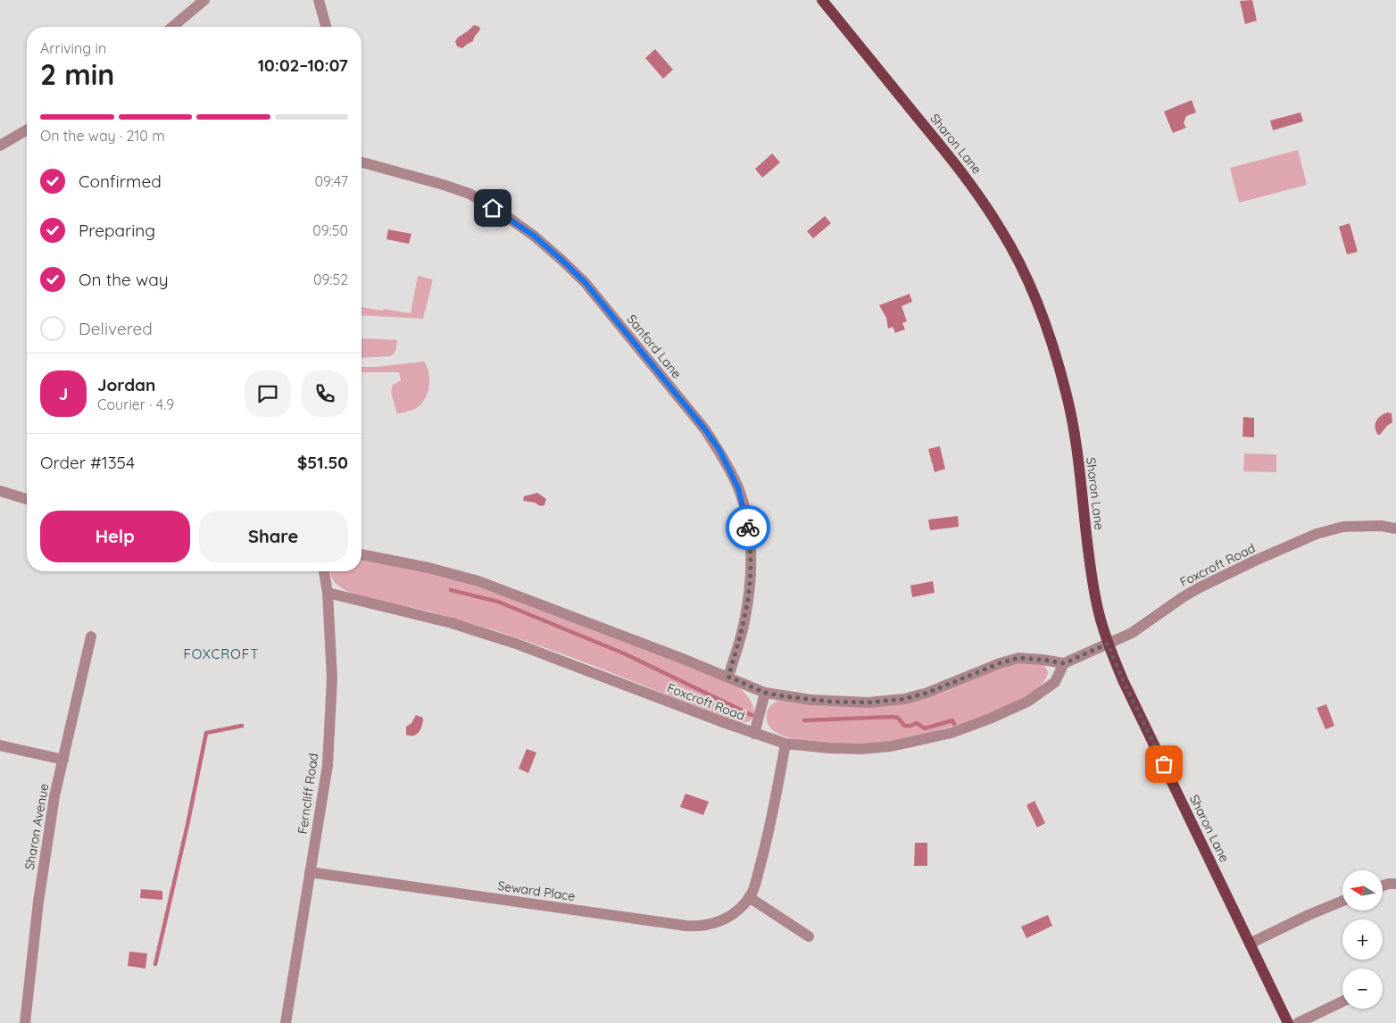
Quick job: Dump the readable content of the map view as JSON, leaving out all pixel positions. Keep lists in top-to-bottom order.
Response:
{
  "streets": {
    "main road": ["Sharon Lane"],
    "street": [
      "Sanford Lane",
      "Foxcroft Road",
      "Ferncliff Road",
      "Sharon Avenue",
      "Seward Place"
    ]
  },
  "crossings": [
    ["Sharon Lane", "Foxcroft Road"],
    ["Foxcroft Road", "Ferncliff Road"],
    ["Foxcroft Road", "Seward Place"],
    ["Ferncliff Road", "Seward Place"]
  ],
  "districts": ["FOXCROFT"],
  "north": "left",
  "page": {
    "heading": ["2 min", "Arriving in", "10:02–10:07"],
    "panel": [
      "Jordan",
      "Courier · 4.9",
      "Order #1354",
      "$51.50"
    ],
    "bar": "On the way · 210 m",
    "list": [
      ["Confirmed", "09:47"],
      ["Preparing", "09:50"],
      ["On the way", "09:52"],
      "Delivered"
    ],
    "round": "J",
    "buttons": ["Help", "Share"],
    "map_buttons": ["+", "−"]
  }
}
